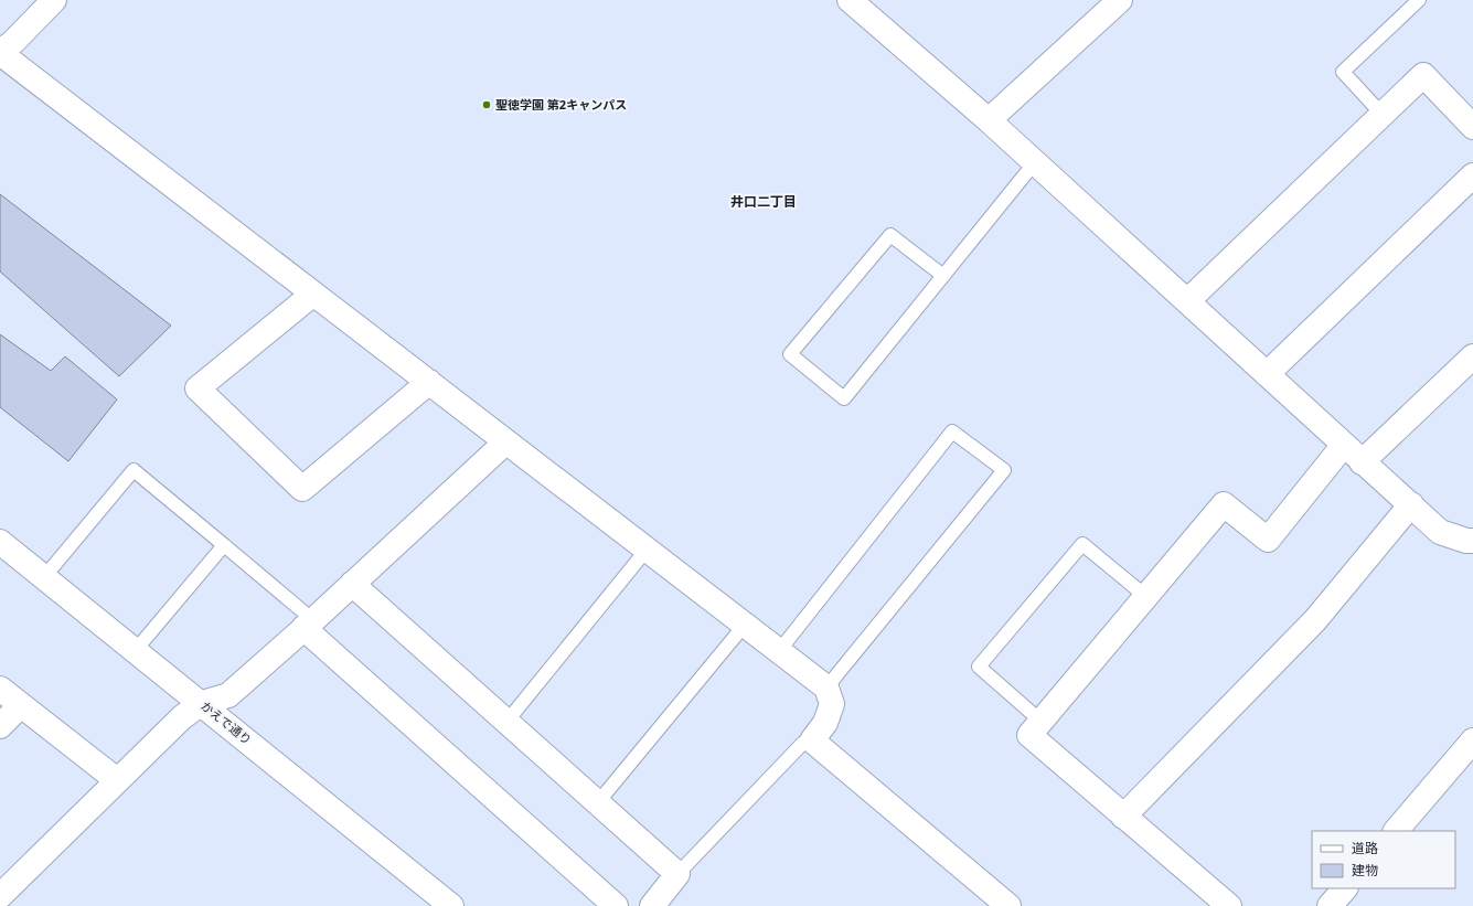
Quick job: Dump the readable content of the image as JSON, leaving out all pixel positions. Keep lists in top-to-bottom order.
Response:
{
  "streets": {
    "street": ["かえで通り"]
  },
  "districts": ["井口二丁目"],
  "places": ["聖徳学園 第2キャンパス"],
  "legend": ["道路", "建物"]
}
